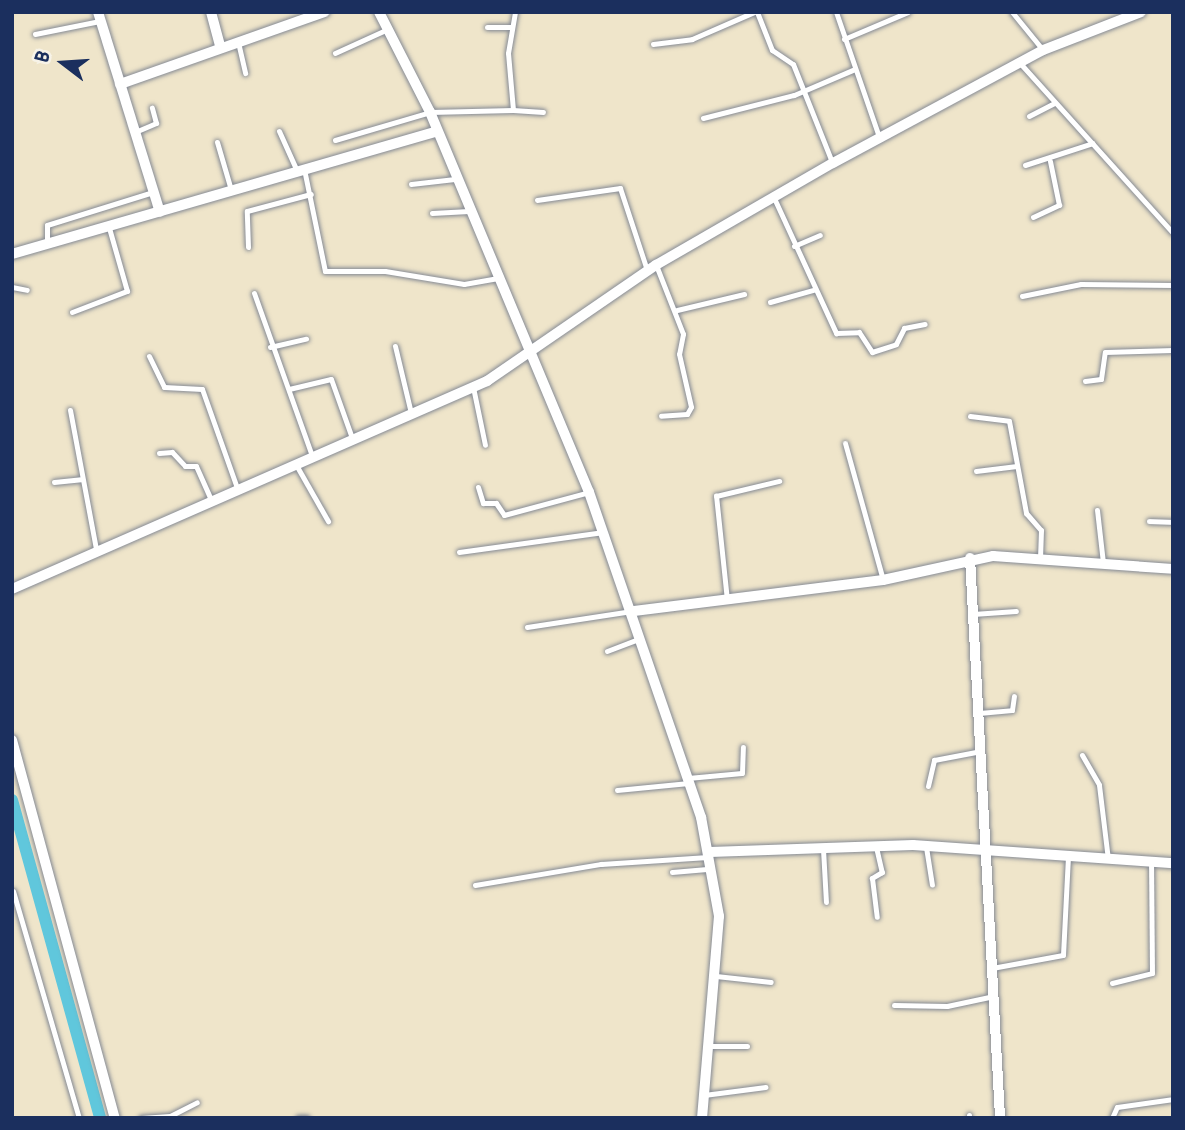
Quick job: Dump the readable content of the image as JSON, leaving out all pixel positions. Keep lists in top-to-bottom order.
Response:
{
  "north": "left"
}
